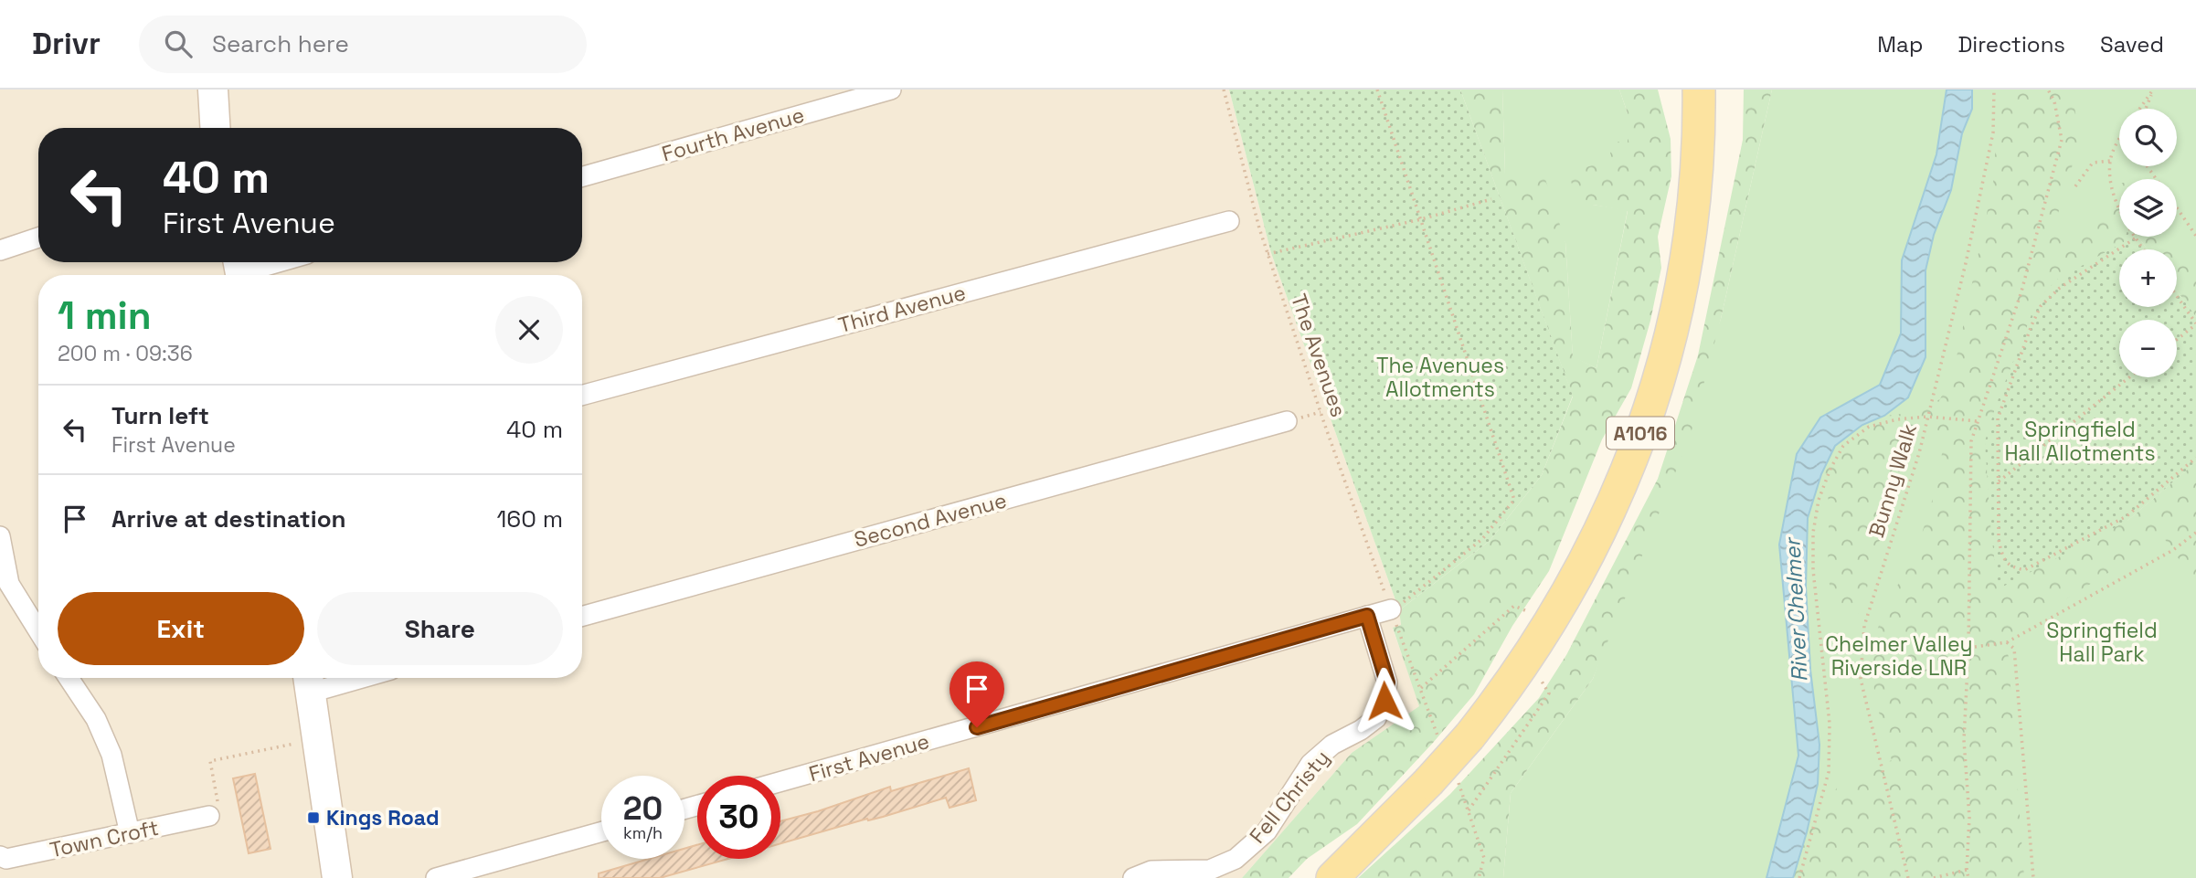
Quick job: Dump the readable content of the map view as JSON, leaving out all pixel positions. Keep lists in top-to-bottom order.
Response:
{
  "streets": {
    "main road": ["A1016"],
    "street": [
      "Fourth Avenue",
      "Third Avenue",
      "Second Avenue",
      "First Avenue",
      "Fell Christy",
      "Town Croft"
    ],
    "path": ["The Avenues", "Bunny Walk"]
  },
  "crossings": [
    ["The Avenues", "First Avenue"],
    ["First Avenue", "Fell Christy"]
  ],
  "water": ["River Chelmer"],
  "parks": [
    "The Avenues Allotments",
    "Springfield Hall Allotments",
    "Springfield Hall Park",
    "Chelmer Valley Riverside LNR"
  ],
  "places": {
    "transit": ["Kings Road"]
  },
  "page": {
    "header": "Drivr",
    "search": "Search here",
    "nav": ["Map", "Directions", "Saved"],
    "map_buttons": ["+", "−"],
    "turn": ["40 m", "First Avenue"],
    "heading": ["1 min", "200 m · 09:36"],
    "list": [
      {
        "name": "Turn left",
        "note": "First Avenue",
        "value": "40 m"
      },
      {
        "name": "Arrive at destination",
        "value": "160 m"
      }
    ],
    "buttons": ["Exit", "Share"],
    "speed": "20 km/h",
    "limit": "30"
  }
}
